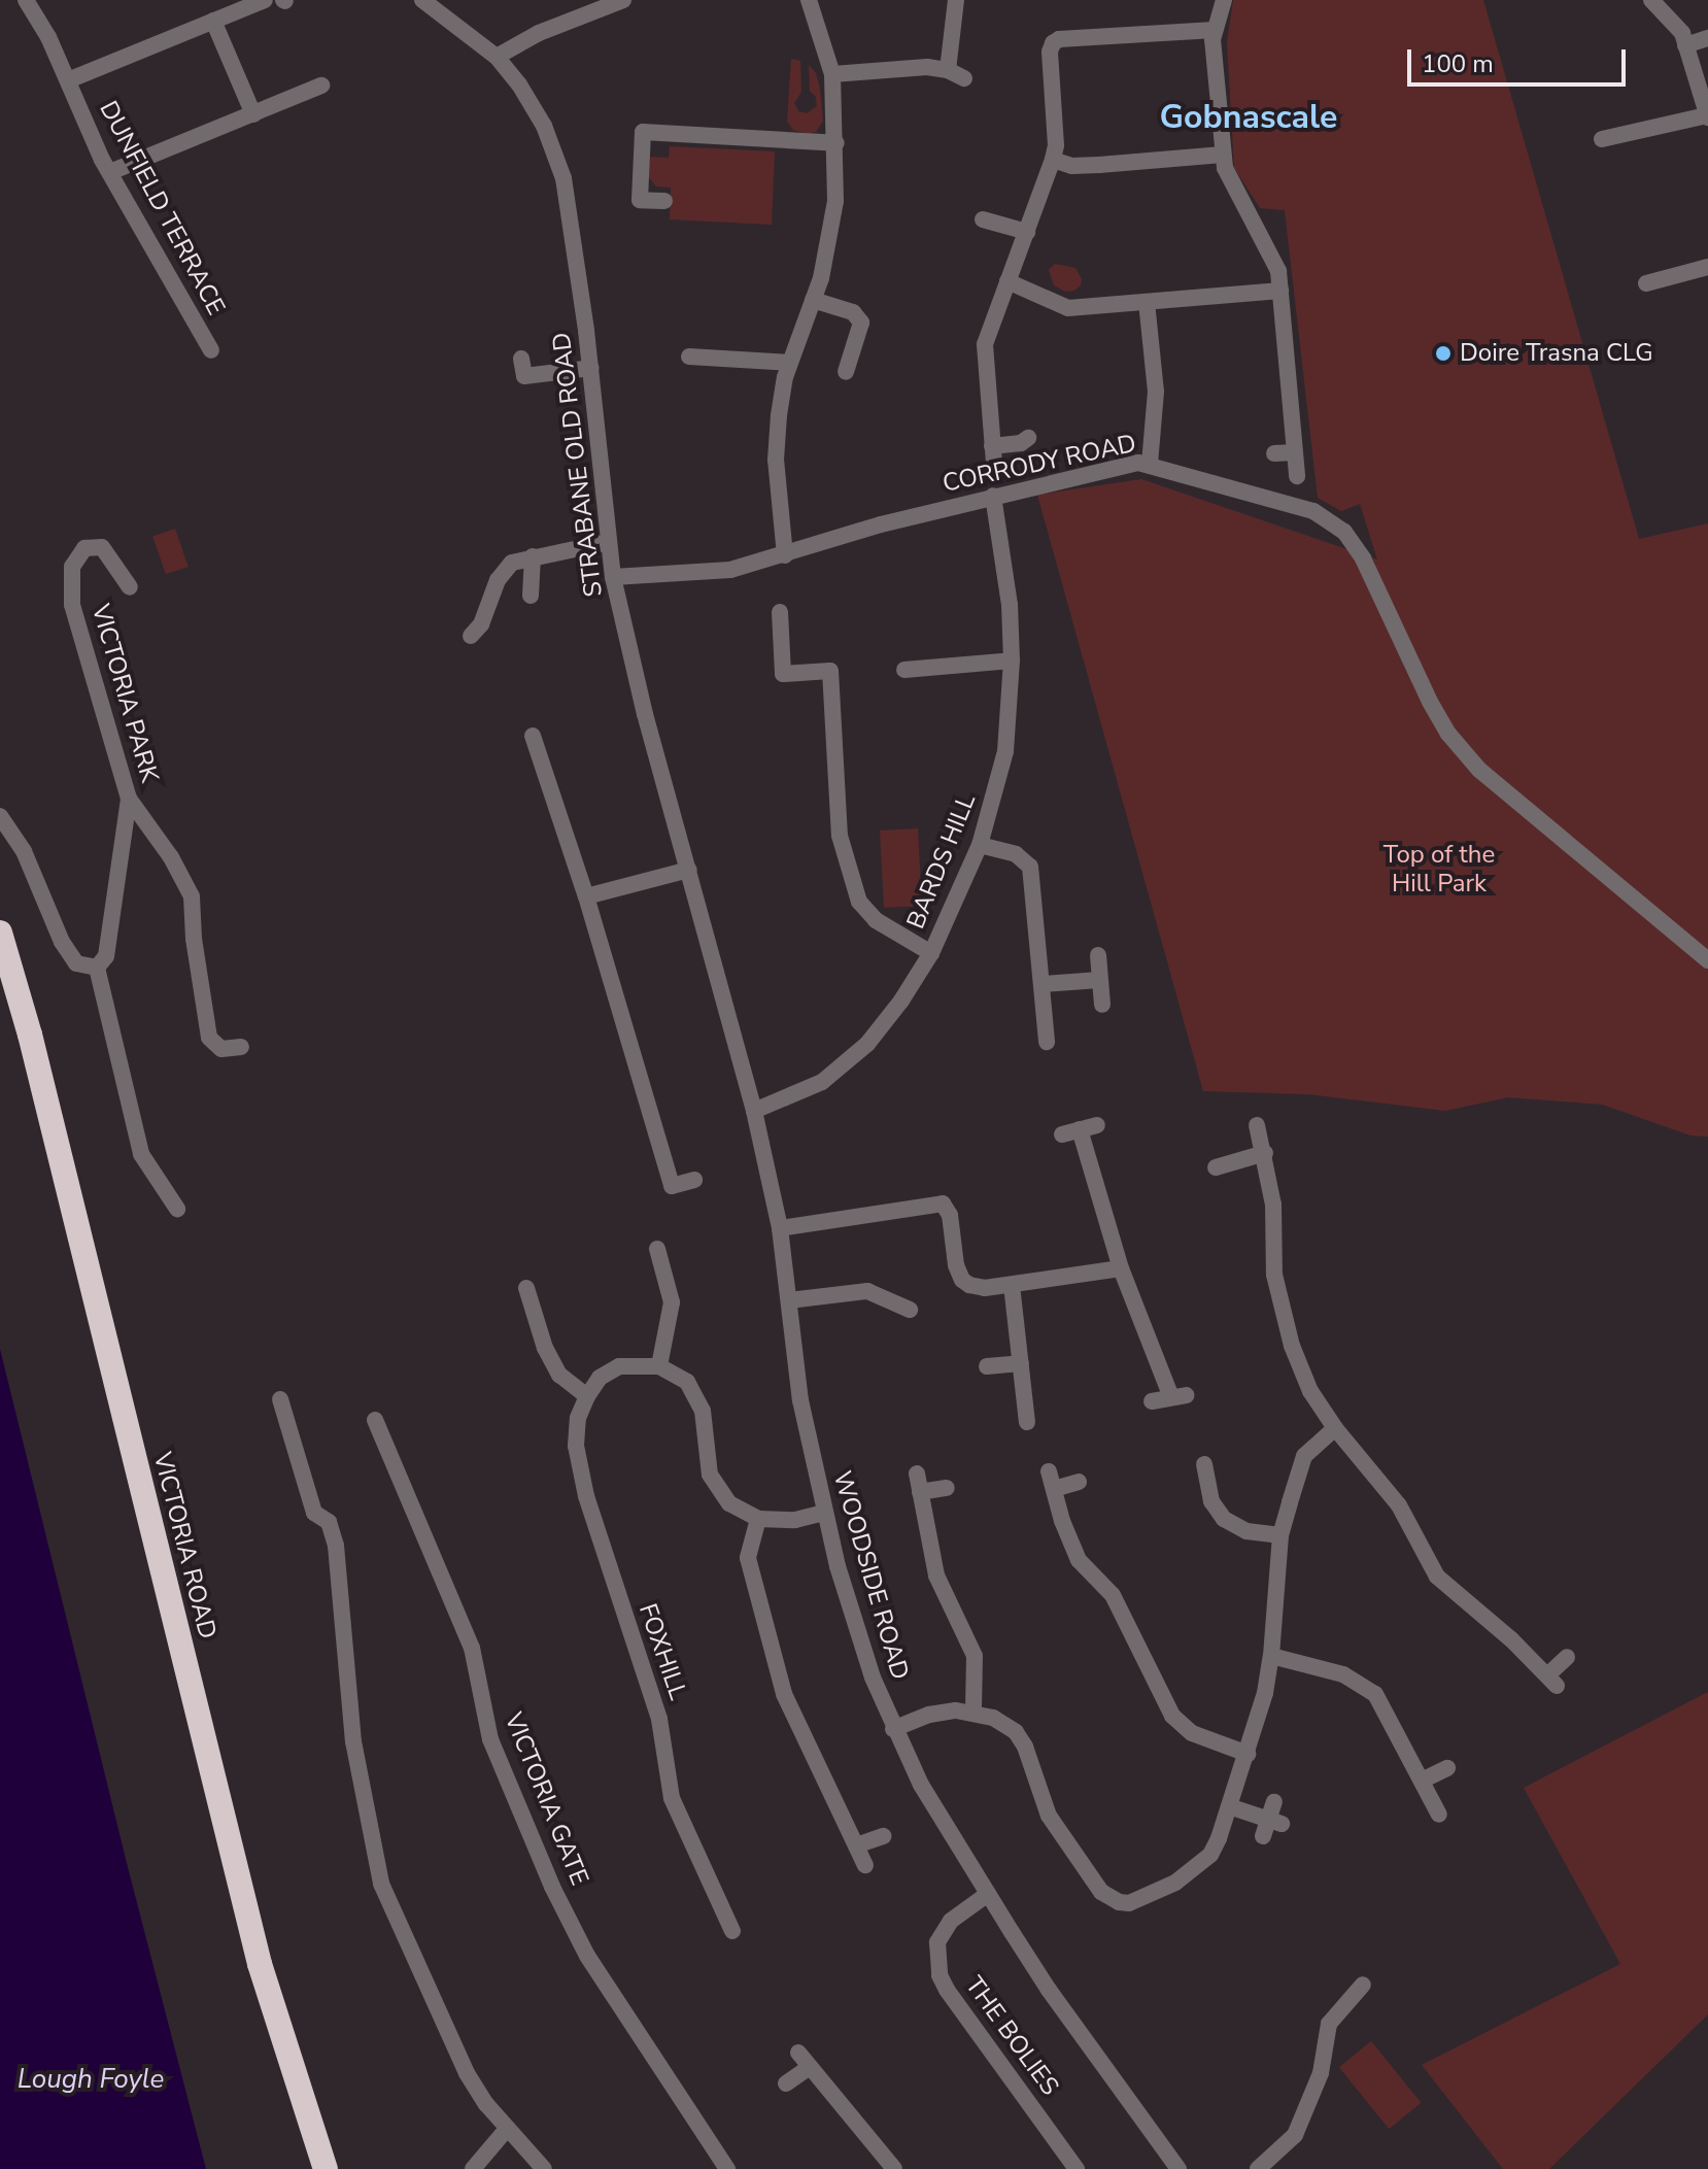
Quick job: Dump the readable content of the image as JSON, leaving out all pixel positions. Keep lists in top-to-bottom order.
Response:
{
  "streets": {
    "highway": ["VICTORIA ROAD"],
    "street": [
      "DUNFIELD TERRACE",
      "CORRODY ROAD",
      "STRABANE OLD ROAD",
      "VICTORIA PARK",
      "BARDS HILL",
      "WOODSIDE ROAD",
      "FOXHILL",
      "VICTORIA GATE",
      "THE BOLIES"
    ]
  },
  "crossings": [
    ["CORRODY ROAD", "STRABANE OLD ROAD"],
    ["CORRODY ROAD", "BARDS HILL"],
    ["STRABANE OLD ROAD", "BARDS HILL"],
    ["STRABANE OLD ROAD", "WOODSIDE ROAD"],
    ["BARDS HILL", "WOODSIDE ROAD"],
    ["WOODSIDE ROAD", "THE BOLIES"]
  ],
  "districts": ["Gobnascale"],
  "water": ["Lough Foyle"],
  "parks": ["Top of the Hill Park"],
  "places": ["Doire Trasna CLG"],
  "scale_bar": "100 m"
}
